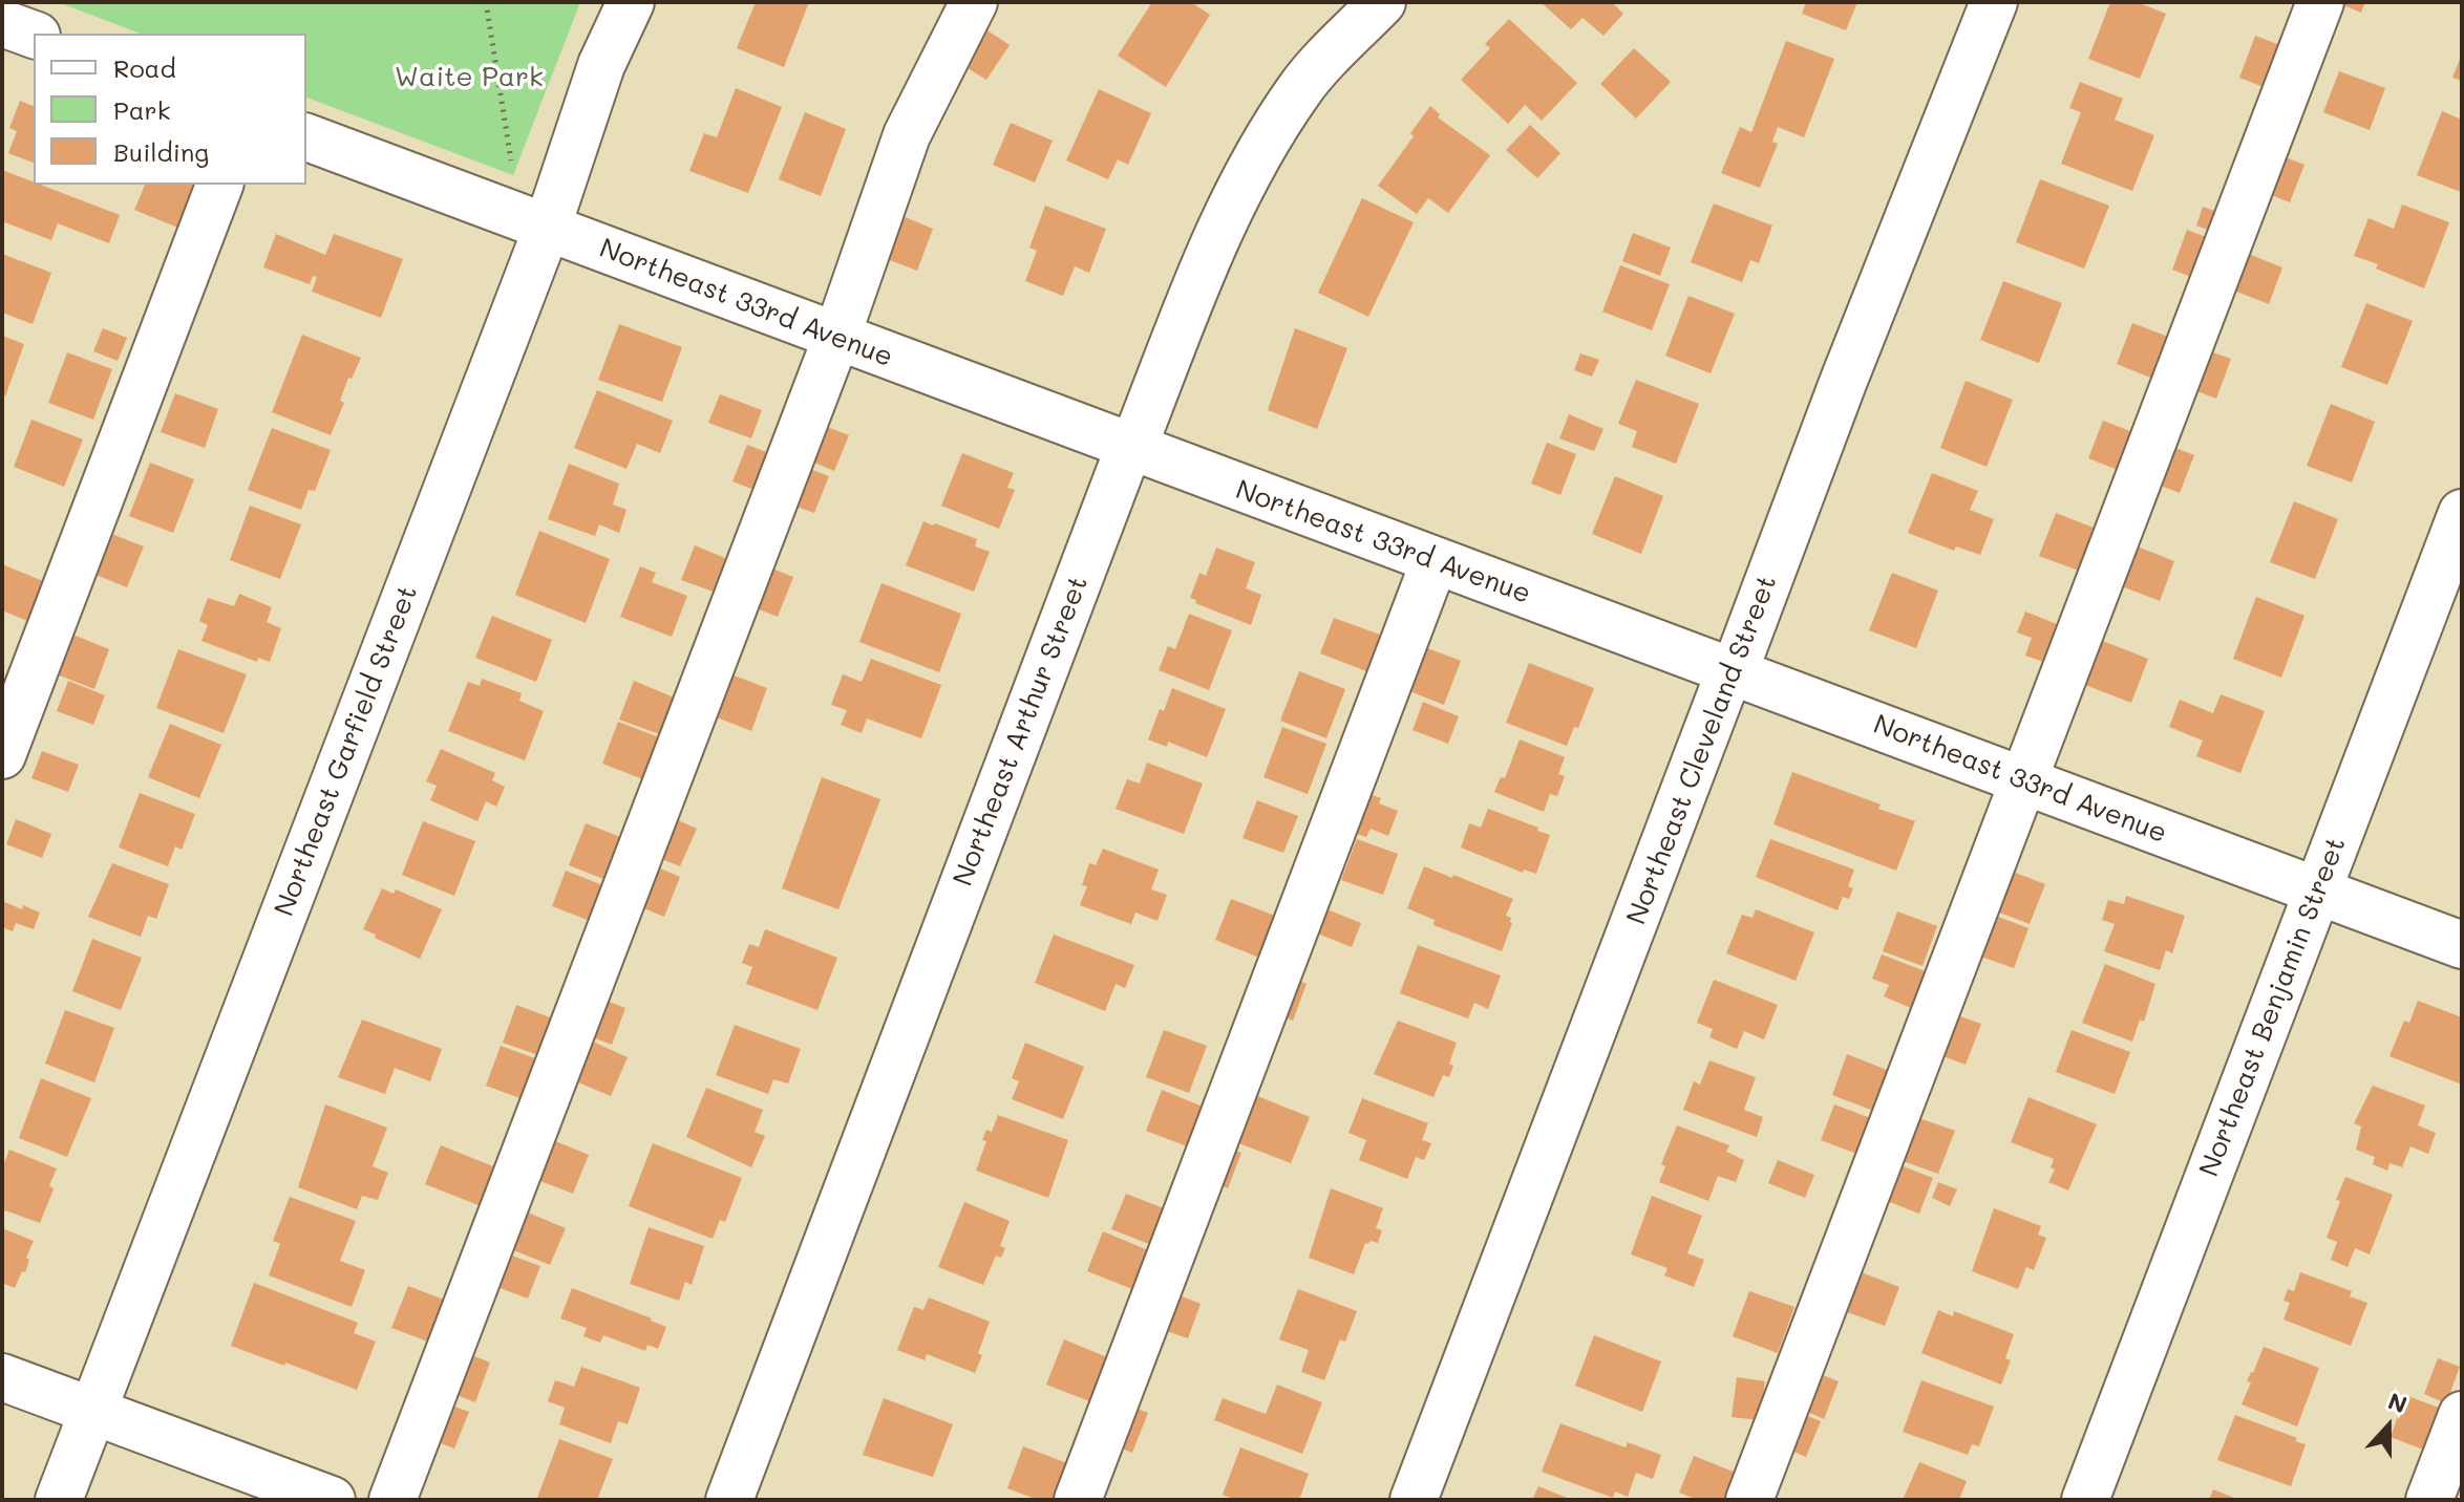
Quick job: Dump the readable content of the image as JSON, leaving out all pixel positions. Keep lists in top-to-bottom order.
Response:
{
  "streets": {
    "street": [
      "Northeast 33rd Avenue",
      "Northeast Arthur Street",
      "Northeast Cleveland Street",
      "Northeast Garfield Street",
      "Northeast Benjamin Street"
    ]
  },
  "crossings": [
    ["Northeast 33rd Avenue", "Northeast Arthur Street"],
    ["Northeast 33rd Avenue", "Northeast Cleveland Street"],
    ["Northeast 33rd Avenue", "Northeast Garfield Street"],
    ["Northeast 33rd Avenue", "Northeast Benjamin Street"]
  ],
  "parks": ["Waite Park"],
  "legend": ["Road", "Park", "Building"],
  "north": "top"
}
